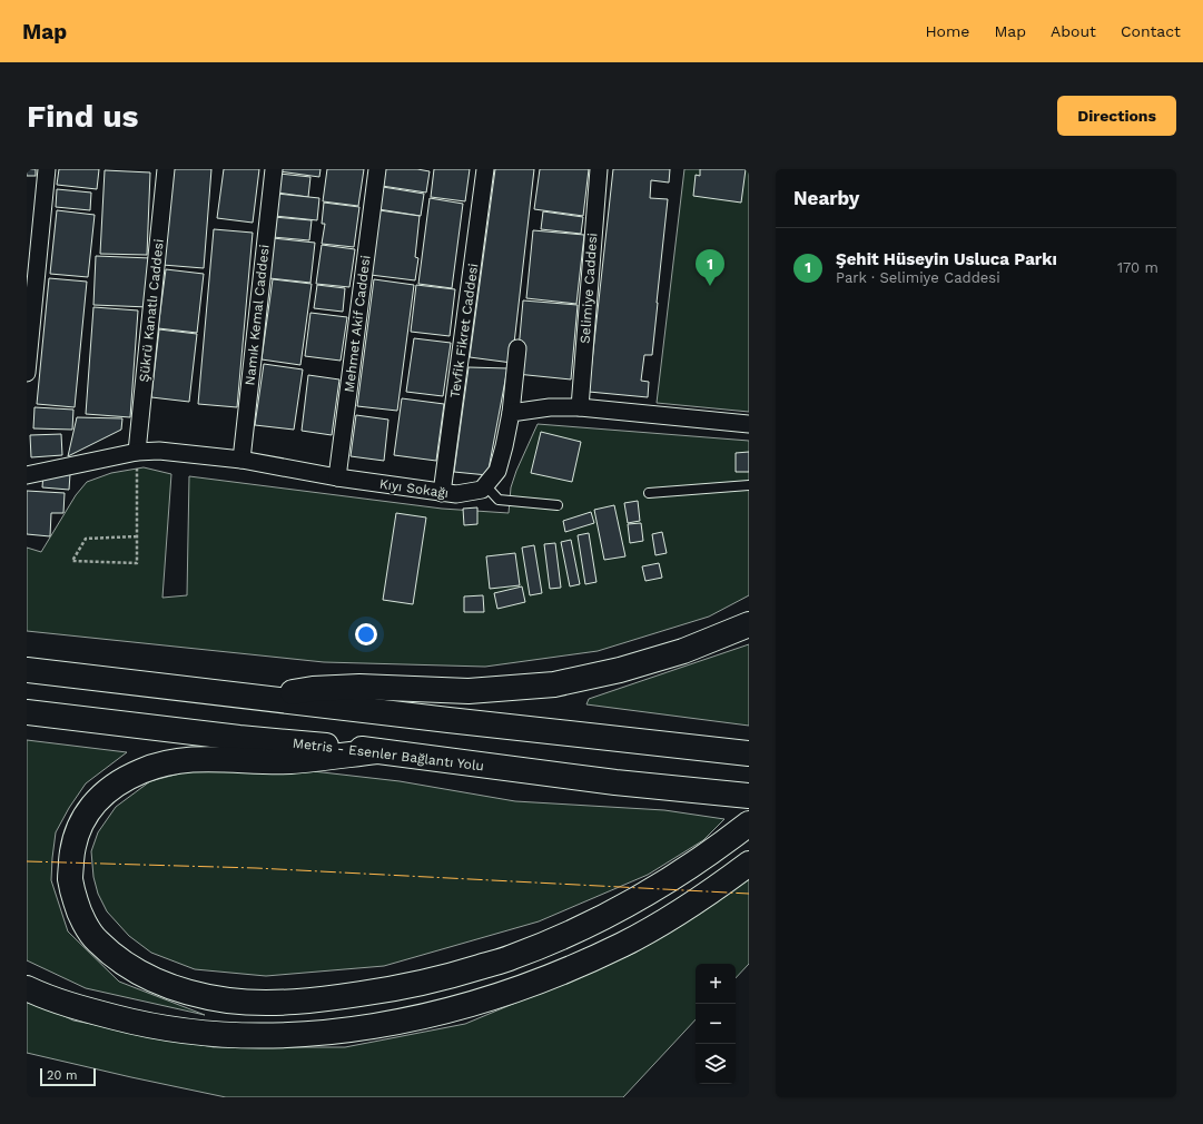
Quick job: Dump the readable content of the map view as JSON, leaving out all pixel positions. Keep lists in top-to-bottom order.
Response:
{
  "streets": {
    "highway": ["Metris - Esenler Bağlantı Yolu"],
    "street": [
      "Selimiye Caddesi",
      "Şükrü Kanatlı Caddesi",
      "Namık Kemal Caddesi",
      "Mehmet Akif Caddesi",
      "Tevfik Fikret Caddesi",
      "Kıyı Sokağı"
    ]
  },
  "crossings": [
    ["Şükrü Kanatlı Caddesi", "Kıyı Sokağı"],
    ["Namık Kemal Caddesi", "Kıyı Sokağı"],
    ["Mehmet Akif Caddesi", "Kıyı Sokağı"],
    ["Tevfik Fikret Caddesi", "Kıyı Sokağı"]
  ],
  "scale_bar": "20 m",
  "page": {
    "header": "Map",
    "nav": [
      "Home",
      "Map",
      "About",
      "Contact"
    ],
    "buttons": "Directions",
    "title": "Find us",
    "heading": "Nearby",
    "list": [
      {
        "mark": "1",
        "name": "Şehit Hüseyin Usluca Parkı",
        "note": "Park · Selimiye Caddesi",
        "value": "170 m"
      }
    ],
    "pins": "1",
    "map_buttons": ["+", "−"],
    "scale": "20 m"
  }
}
